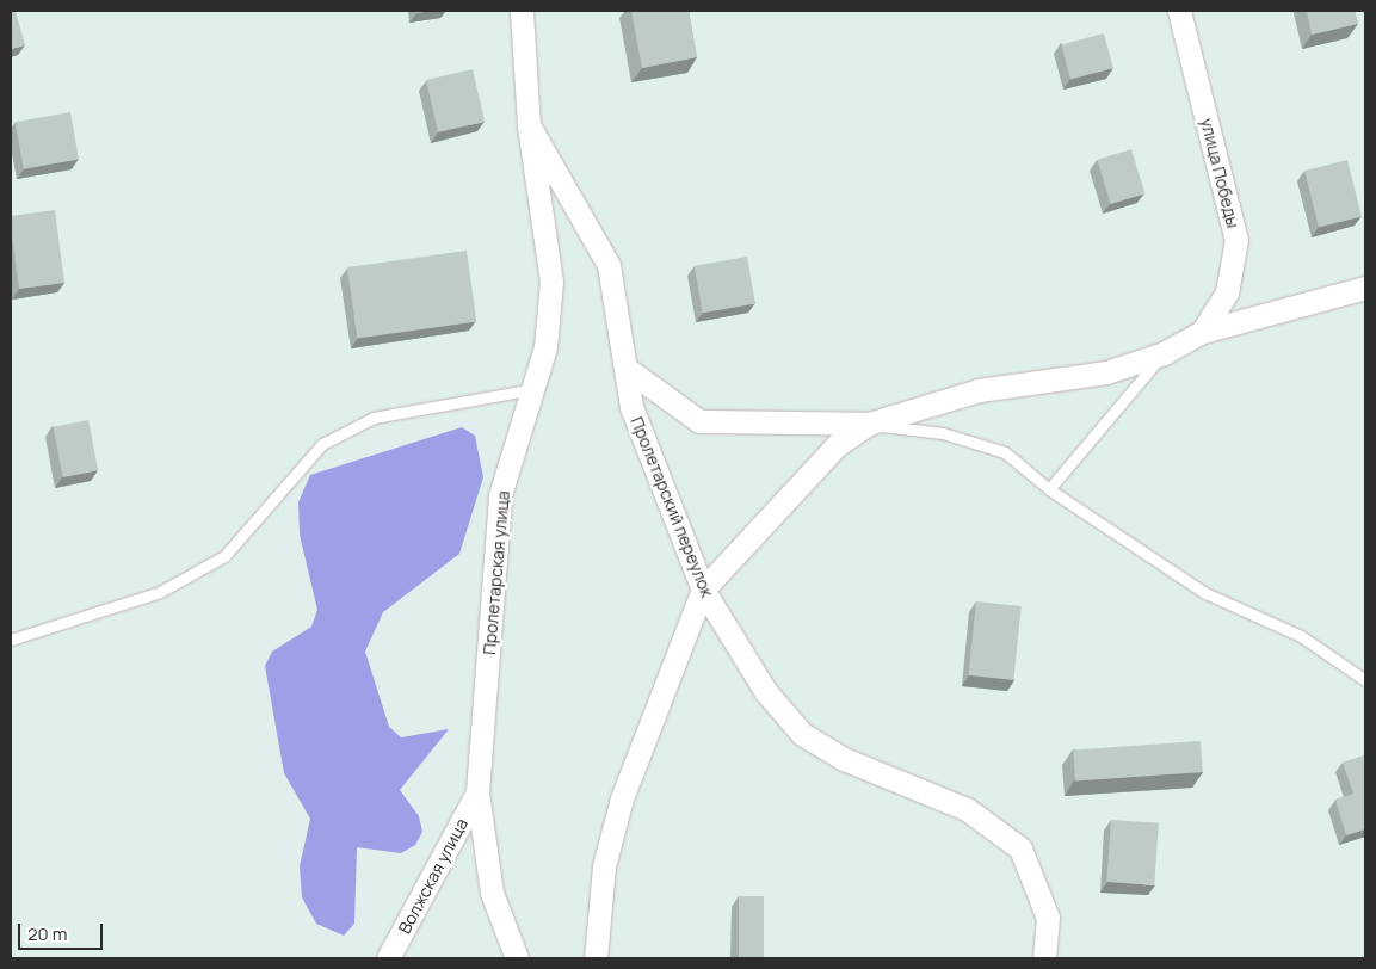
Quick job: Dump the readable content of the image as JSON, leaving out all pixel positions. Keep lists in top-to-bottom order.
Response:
{
  "streets": {
    "street": [
      "улица Победы",
      "Пролетарский переулок",
      "Пролетарская улица",
      "Волжская улица"
    ]
  },
  "crossings": [
    ["Пролетарский переулок", "Пролетарская улица"],
    ["Пролетарская улица", "Волжская улица"]
  ],
  "scale_bar": "20 m"
}
